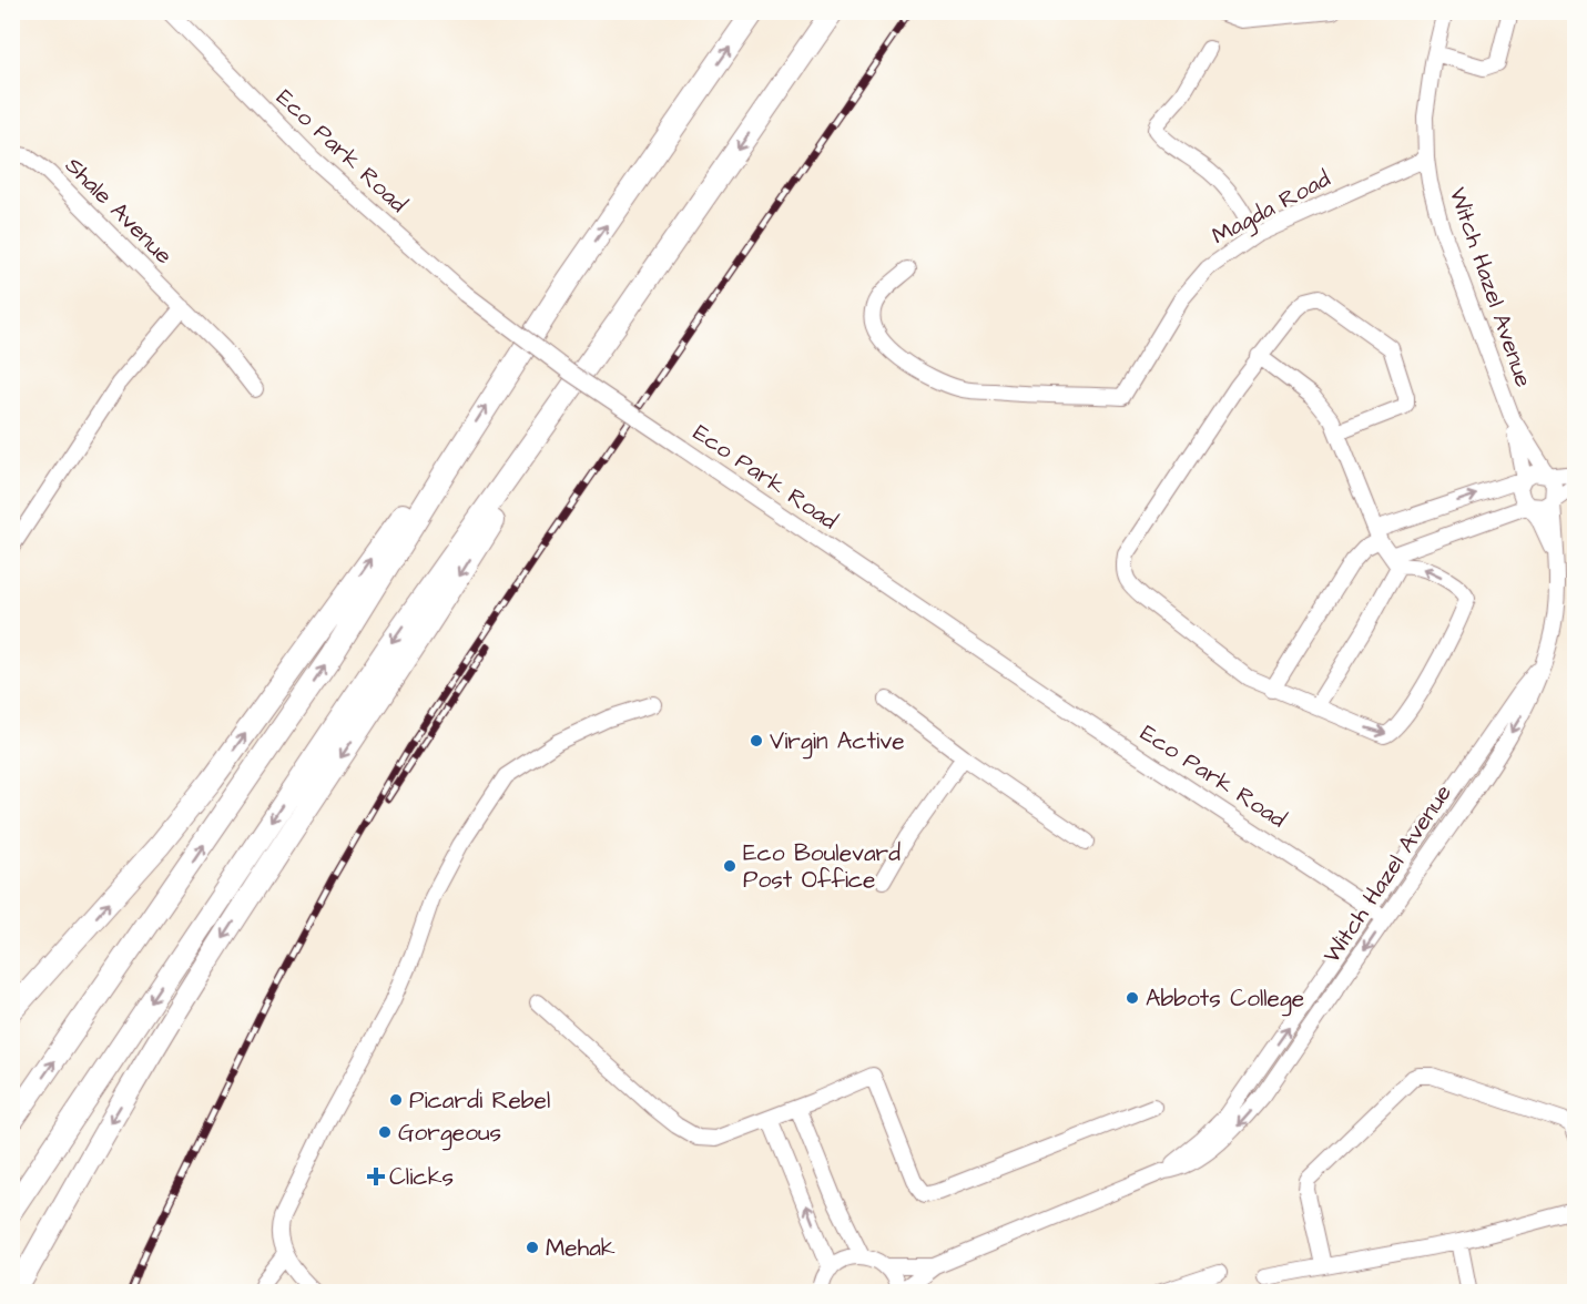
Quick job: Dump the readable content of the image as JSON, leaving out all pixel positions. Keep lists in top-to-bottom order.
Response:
{
  "streets": {
    "street": [
      "Eco Park Road",
      "Magda Road",
      "Shale Avenue",
      "Witch Hazel Avenue"
    ]
  },
  "crossings": [
    ["Eco Park Road", "Witch Hazel Avenue"],
    ["Magda Road", "Witch Hazel Avenue"]
  ],
  "places": {
    "other": [
      "Virgin Active",
      "Eco Boulevard Post Office",
      "Abbots College",
      "Picardi Rebel",
      "Gorgeous",
      "Mehak"
    ],
    "health": ["Clicks"]
  }
}
